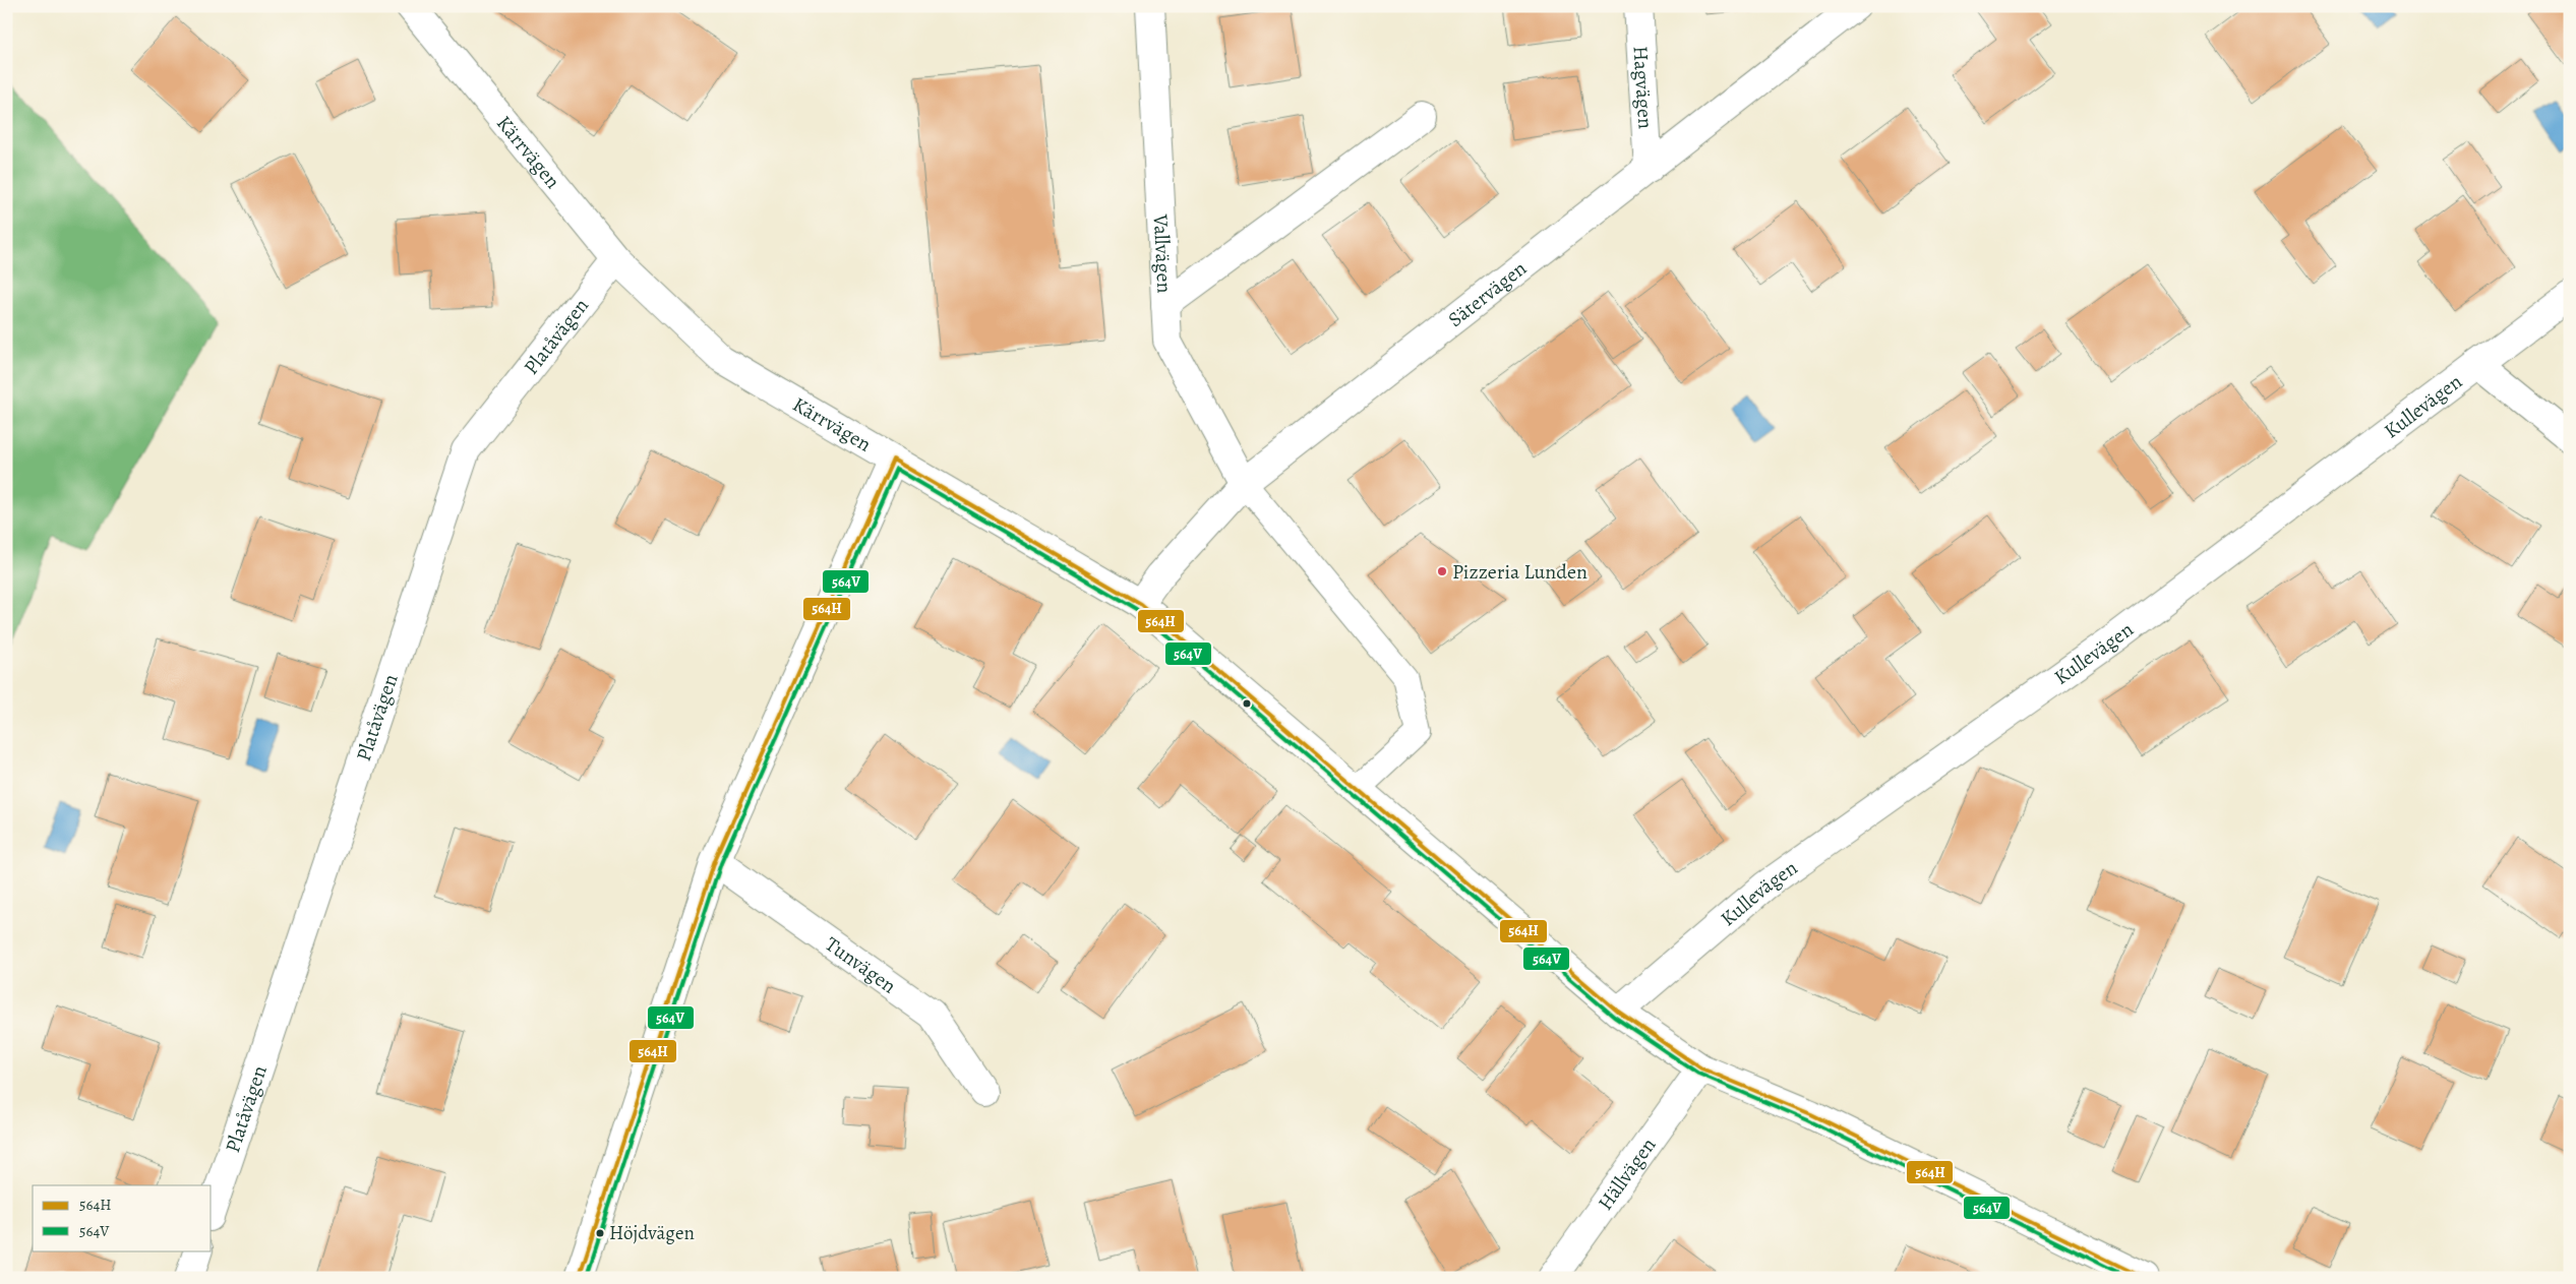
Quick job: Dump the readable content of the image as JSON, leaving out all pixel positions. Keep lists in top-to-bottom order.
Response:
{
  "streets": {
    "street": [
      "Hagvägen",
      "Kärrvägen",
      "Vallvägen",
      "Sätervägen",
      "Platåvägen",
      "Kullevägen",
      "Tunvägen",
      "Hällvägen"
    ]
  },
  "crossings": [
    ["Hagvägen", "Sätervägen"],
    ["Kärrvägen", "Sätervägen"],
    ["Kärrvägen", "Platåvägen"],
    ["Kärrvägen", "Kullevägen"],
    ["Kärrvägen", "Hällvägen"],
    ["Vallvägen", "Sätervägen"]
  ],
  "places": ["Pizzeria Lunden", "Höjdvägen"],
  "lines": ["transit line 564H", "transit line 564V"],
  "legend": ["564H", "564V"]
}
